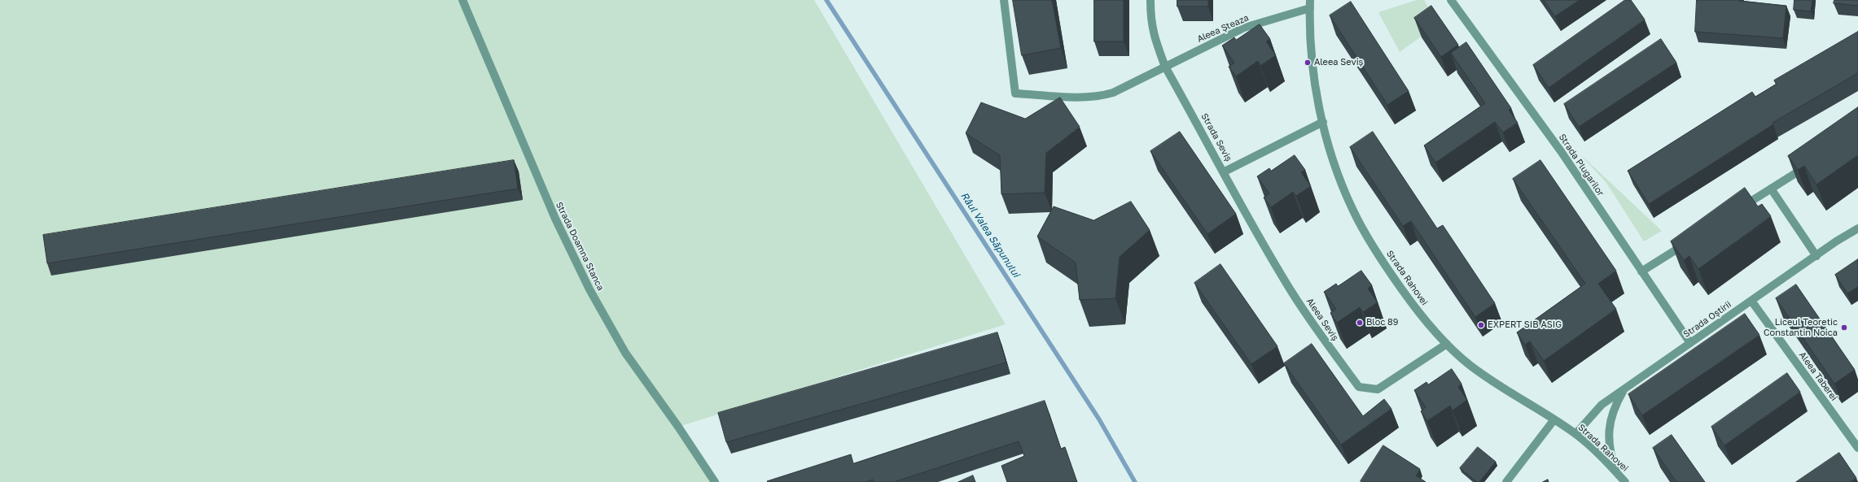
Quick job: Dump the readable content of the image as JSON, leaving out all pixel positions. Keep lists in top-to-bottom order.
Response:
{
  "streets": {
    "street": [
      "Aleea Șteaza",
      "Strada Seviș",
      "Strada Plugarilor",
      "Strada Doamna Stanca",
      "Strada Rahovei",
      "Aleea Seviș",
      "Strada Oștirii",
      "Aleea Taberei"
    ]
  },
  "crossings": [
    ["Aleea Șteaza", "Strada Seviș"],
    ["Aleea Șteaza", "Strada Rahovei"],
    ["Strada Seviș", "Strada Rahovei"],
    ["Strada Seviș", "Aleea Seviș"],
    ["Strada Plugarilor", "Strada Oștirii"],
    ["Strada Rahovei", "Aleea Seviș"],
    ["Strada Rahovei", "Strada Oștirii"],
    ["Strada Oștirii", "Aleea Taberei"]
  ],
  "water": ["Râul Valea Săpunului"],
  "places": [
    "Aleea Seviș",
    "Bloc 89",
    "EXPERT SIB ASIG",
    "Liceul Teoretic Constantin Noica"
  ]
}
